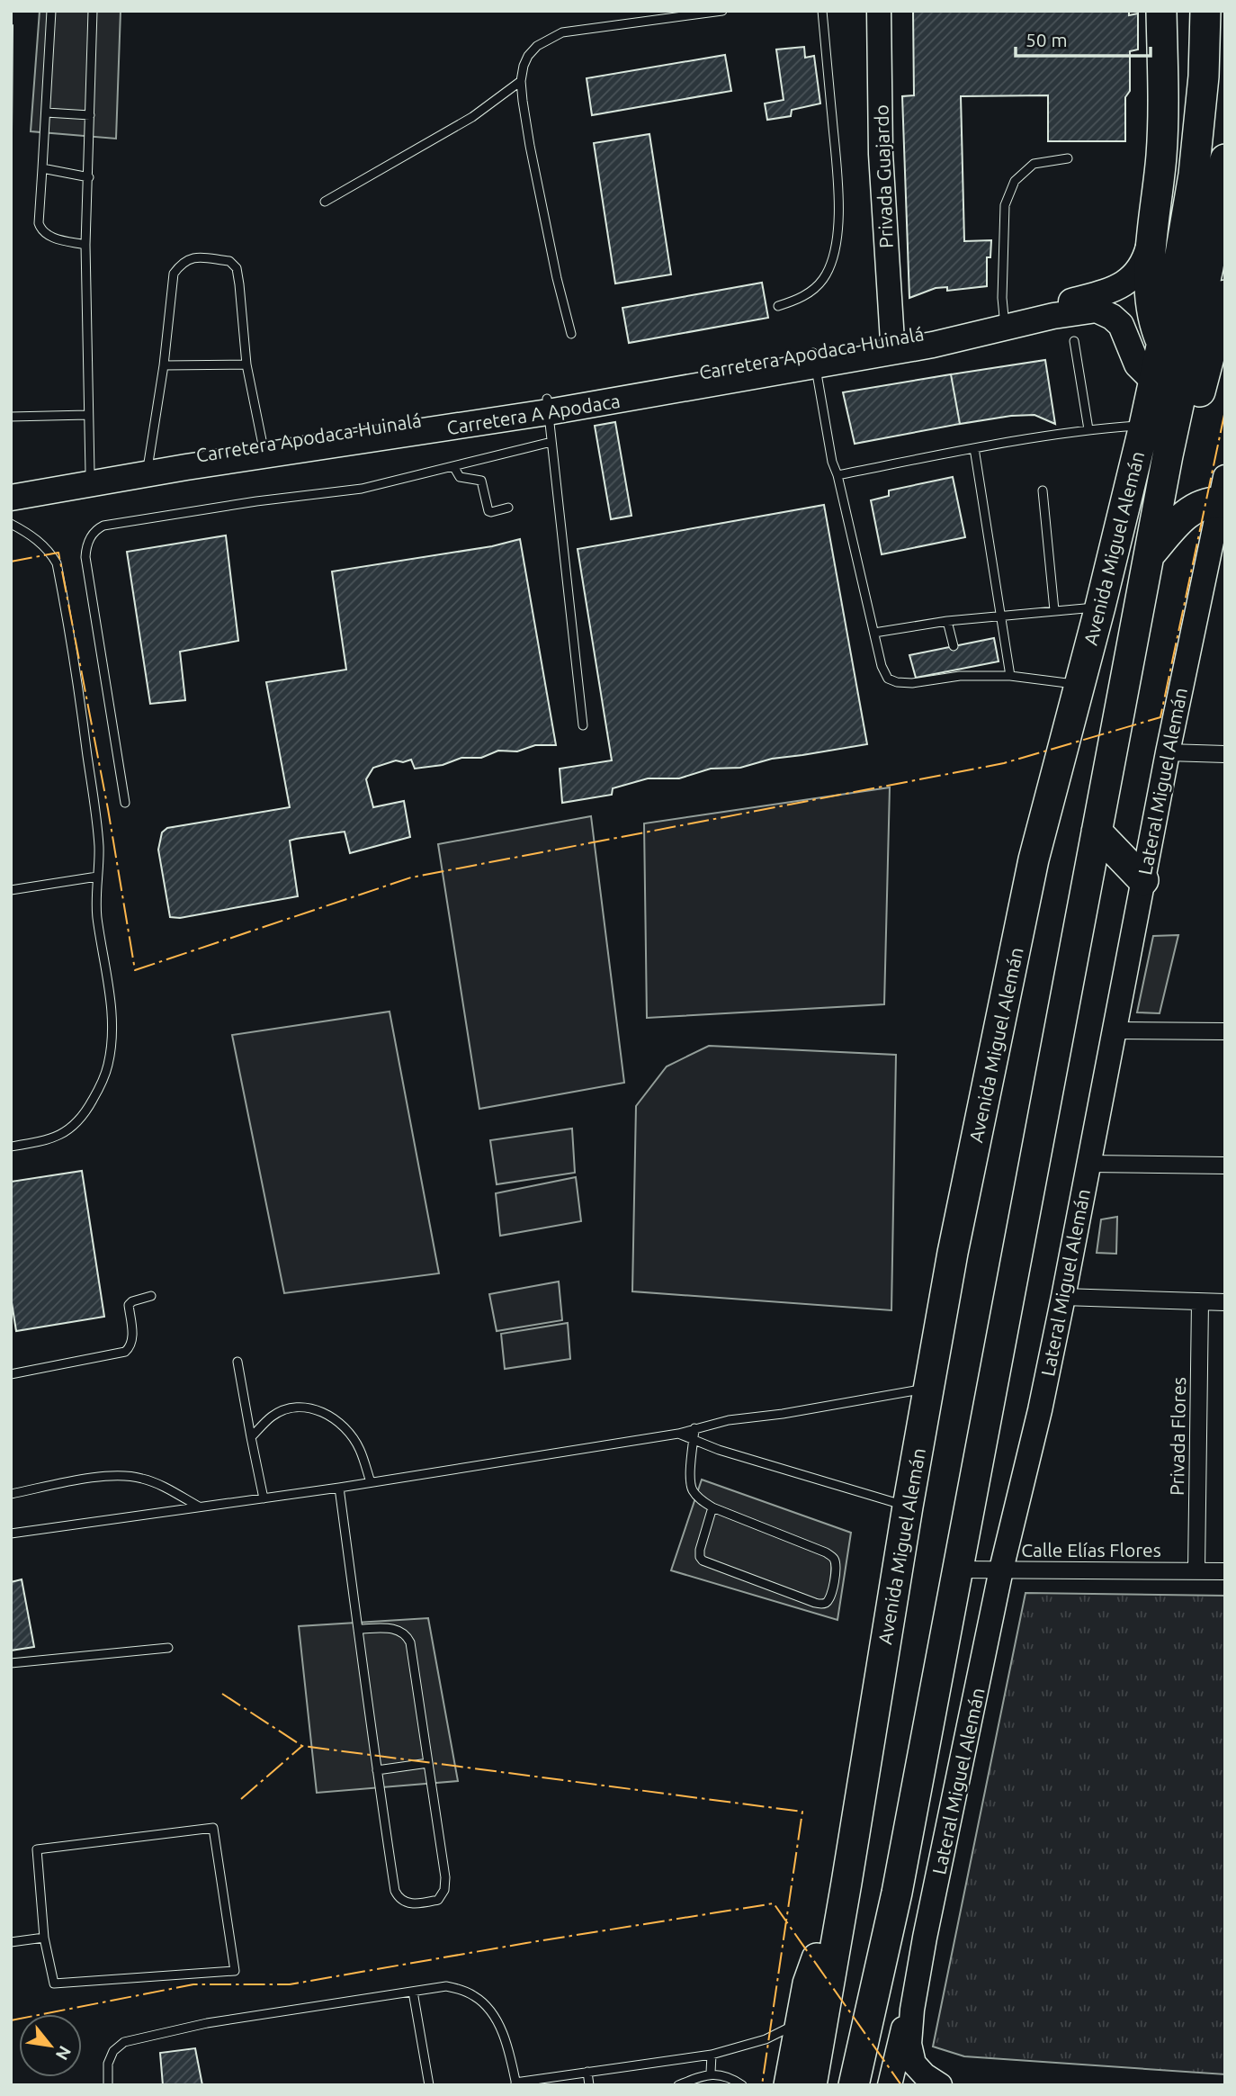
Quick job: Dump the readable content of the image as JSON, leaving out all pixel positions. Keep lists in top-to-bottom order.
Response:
{
  "streets": {
    "highway": ["Avenida Miguel Alemán"],
    "main road": ["Carretera Apodaca-Huinalá", "Carretera A Apodaca"],
    "street": [
      "Privada Guajardo",
      "Lateral Miguel Alemán",
      "Privada Flores",
      "Calle Elías Flores"
    ]
  },
  "crossings": [
    ["Privada Guajardo", "Carretera Apodaca-Huinalá"],
    ["Carretera Apodaca-Huinalá", "Carretera A Apodaca"],
    ["Avenida Miguel Alemán", "Calle Elías Flores"],
    ["Lateral Miguel Alemán", "Calle Elías Flores"],
    ["Privada Flores", "Calle Elías Flores"]
  ],
  "scale_bar": "50 m",
  "north": "bottom right"
}
